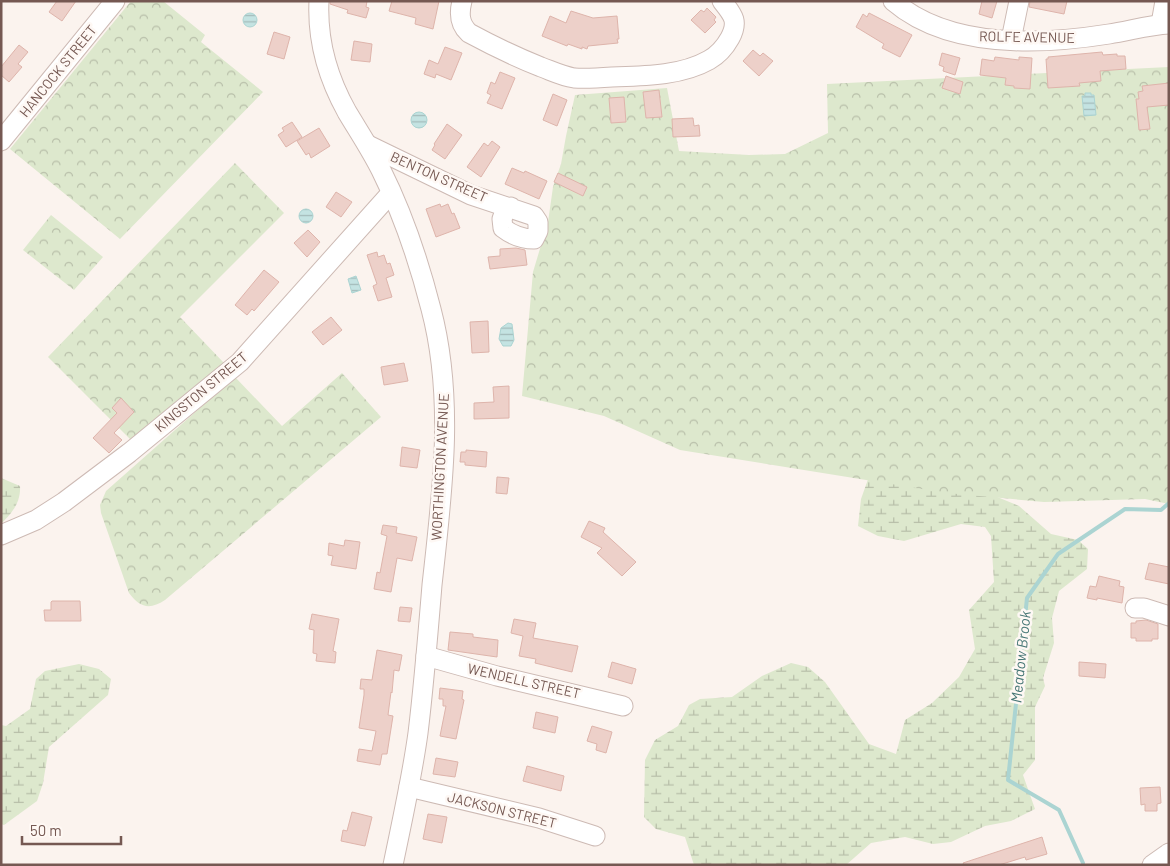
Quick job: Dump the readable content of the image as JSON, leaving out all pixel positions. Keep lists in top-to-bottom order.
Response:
{
  "streets": {
    "street": [
      "ROLFE AVENUE",
      "HANCOCK STREET",
      "BENTON STREET",
      "KINGSTON STREET",
      "WORTHINGTON AVENUE",
      "WENDELL STREET",
      "JACKSON STREET"
    ]
  },
  "crossings": [
    ["BENTON STREET", "WORTHINGTON AVENUE"],
    ["KINGSTON STREET", "WORTHINGTON AVENUE"],
    ["WORTHINGTON AVENUE", "WENDELL STREET"],
    ["WORTHINGTON AVENUE", "JACKSON STREET"]
  ],
  "water": ["Meadow Brook"],
  "scale_bar": "50 m"
}
